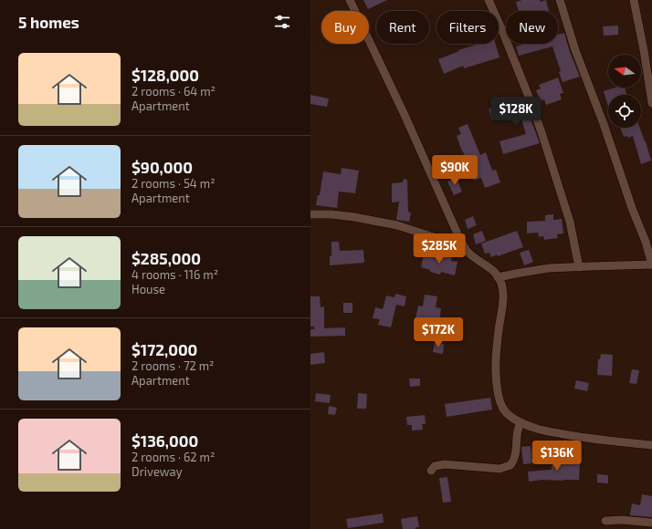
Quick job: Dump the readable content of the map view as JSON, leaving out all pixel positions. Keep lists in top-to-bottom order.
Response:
{
  "north": "left",
  "page": {
    "heading": "5 homes",
    "chip": [
      "Buy",
      "Rent",
      "Filters",
      "New"
    ],
    "list": [
      {
        "name": "$128,000",
        "note": "2 rooms · 64 m² · Apartment"
      },
      {
        "name": "$90,000",
        "note": "2 rooms · 54 m² · Apartment"
      },
      {
        "name": "$285,000",
        "note": "4 rooms · 116 m² · House"
      },
      {
        "name": "$172,000",
        "note": "2 rooms · 72 m² · Apartment"
      },
      {
        "name": "$136,000",
        "note": "2 rooms · 62 m² · Driveway"
      }
    ],
    "price": [
      "$128K",
      "$90K",
      "$285K",
      "$172K",
      "$136K"
    ]
  }
}
